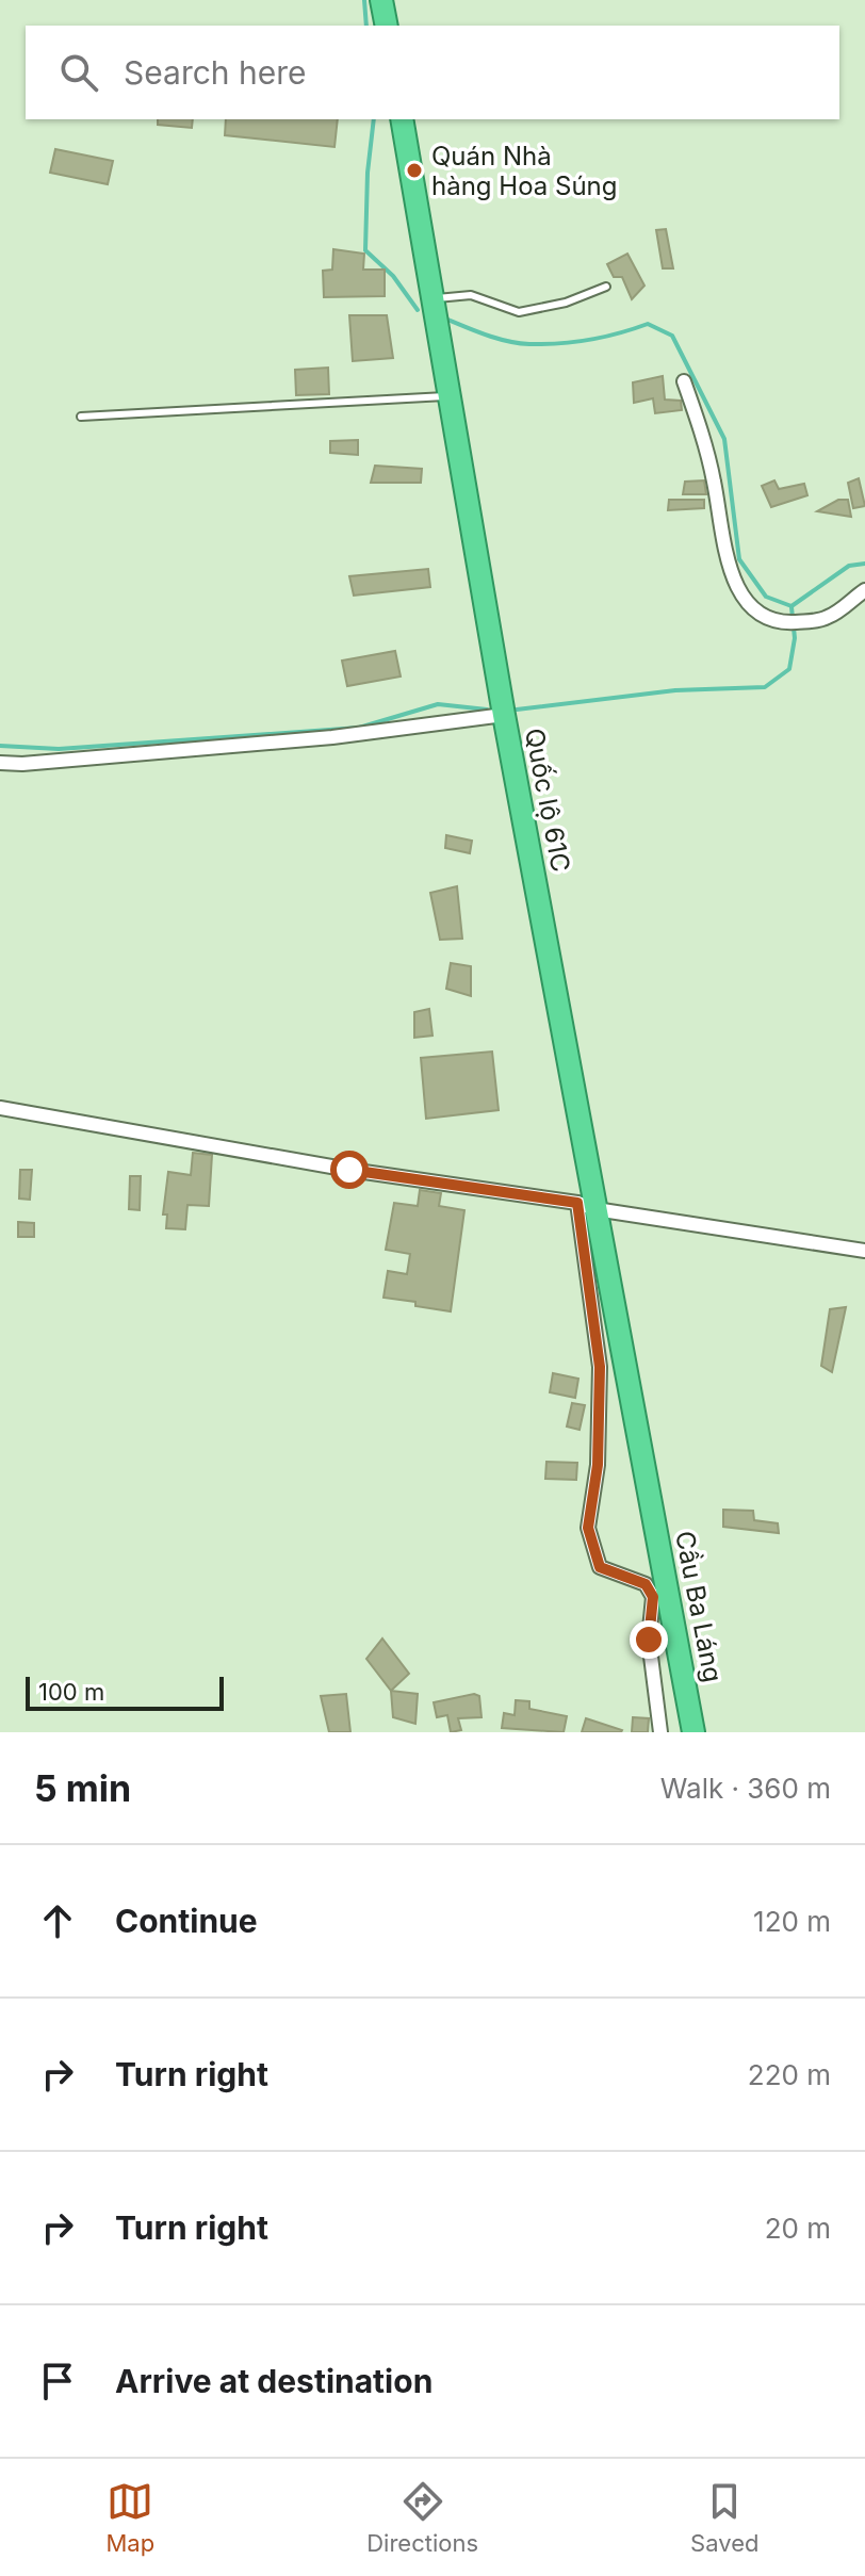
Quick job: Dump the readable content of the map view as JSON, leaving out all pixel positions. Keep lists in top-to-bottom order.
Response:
{
  "streets": {
    "highway": ["Quốc lộ 61C", "Cầu Ba Láng"]
  },
  "crossings": [
    ["Quốc lộ 61C", "Cầu Ba Láng"]
  ],
  "places": ["Quán Nhà hàng Hoa Súng"],
  "scale_bar": "100 m",
  "page": {
    "search": "Search here",
    "scale": "100 m",
    "heading": ["5 min", "Walk · 360 m"],
    "list": [
      ["Continue", "120 m"],
      ["Turn right", "220 m"],
      ["Turn right", "20 m"],
      "Arrive at destination"
    ],
    "nav": ["Map", "Directions", "Saved"]
  }
}
